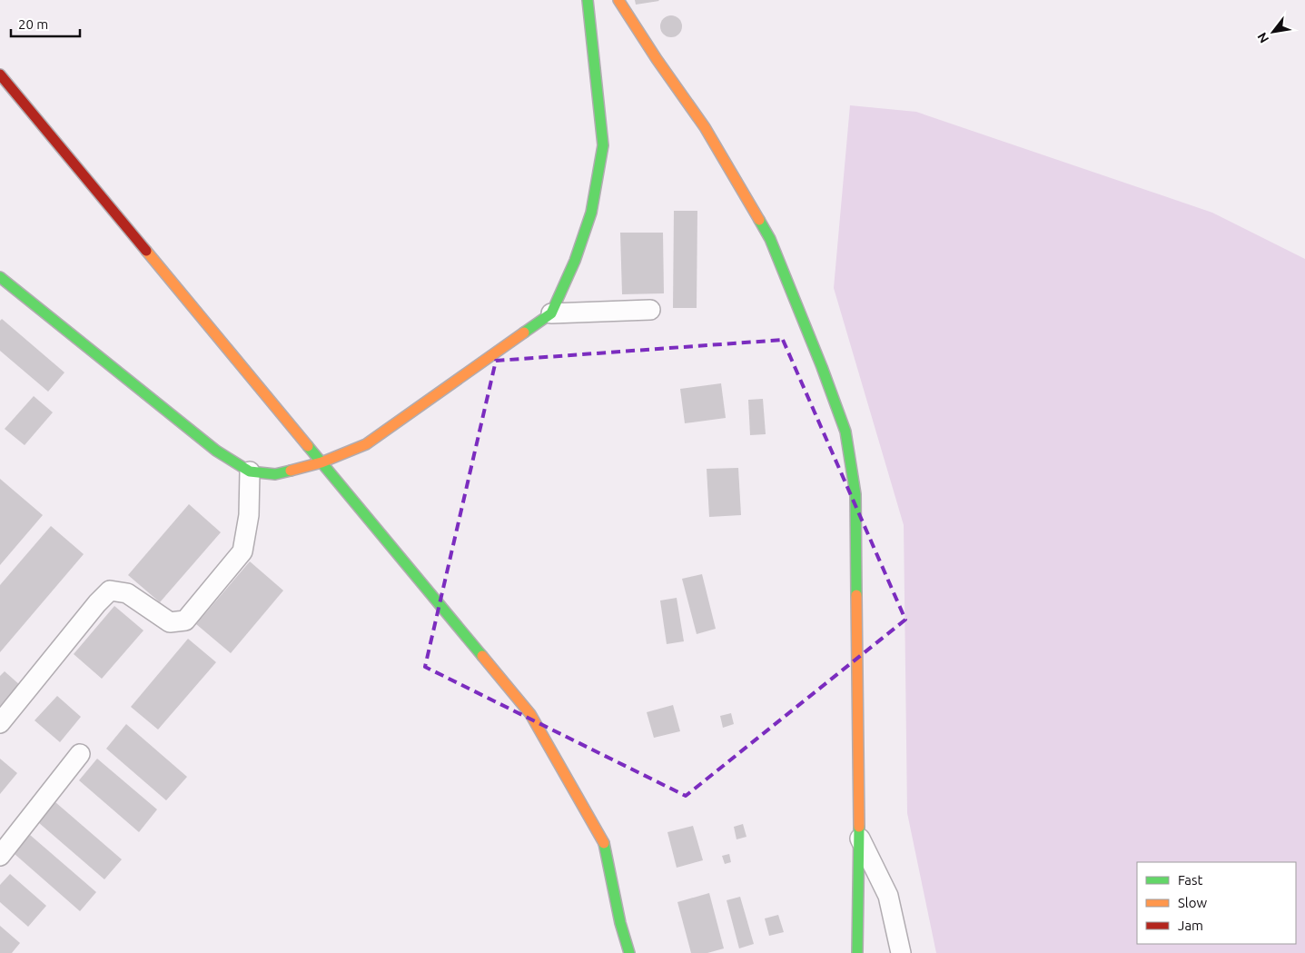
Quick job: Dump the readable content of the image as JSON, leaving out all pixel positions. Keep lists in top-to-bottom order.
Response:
{
  "legend": ["Fast", "Slow", "Jam"],
  "scale_bar": "20 m",
  "north": "bottom left"
}
